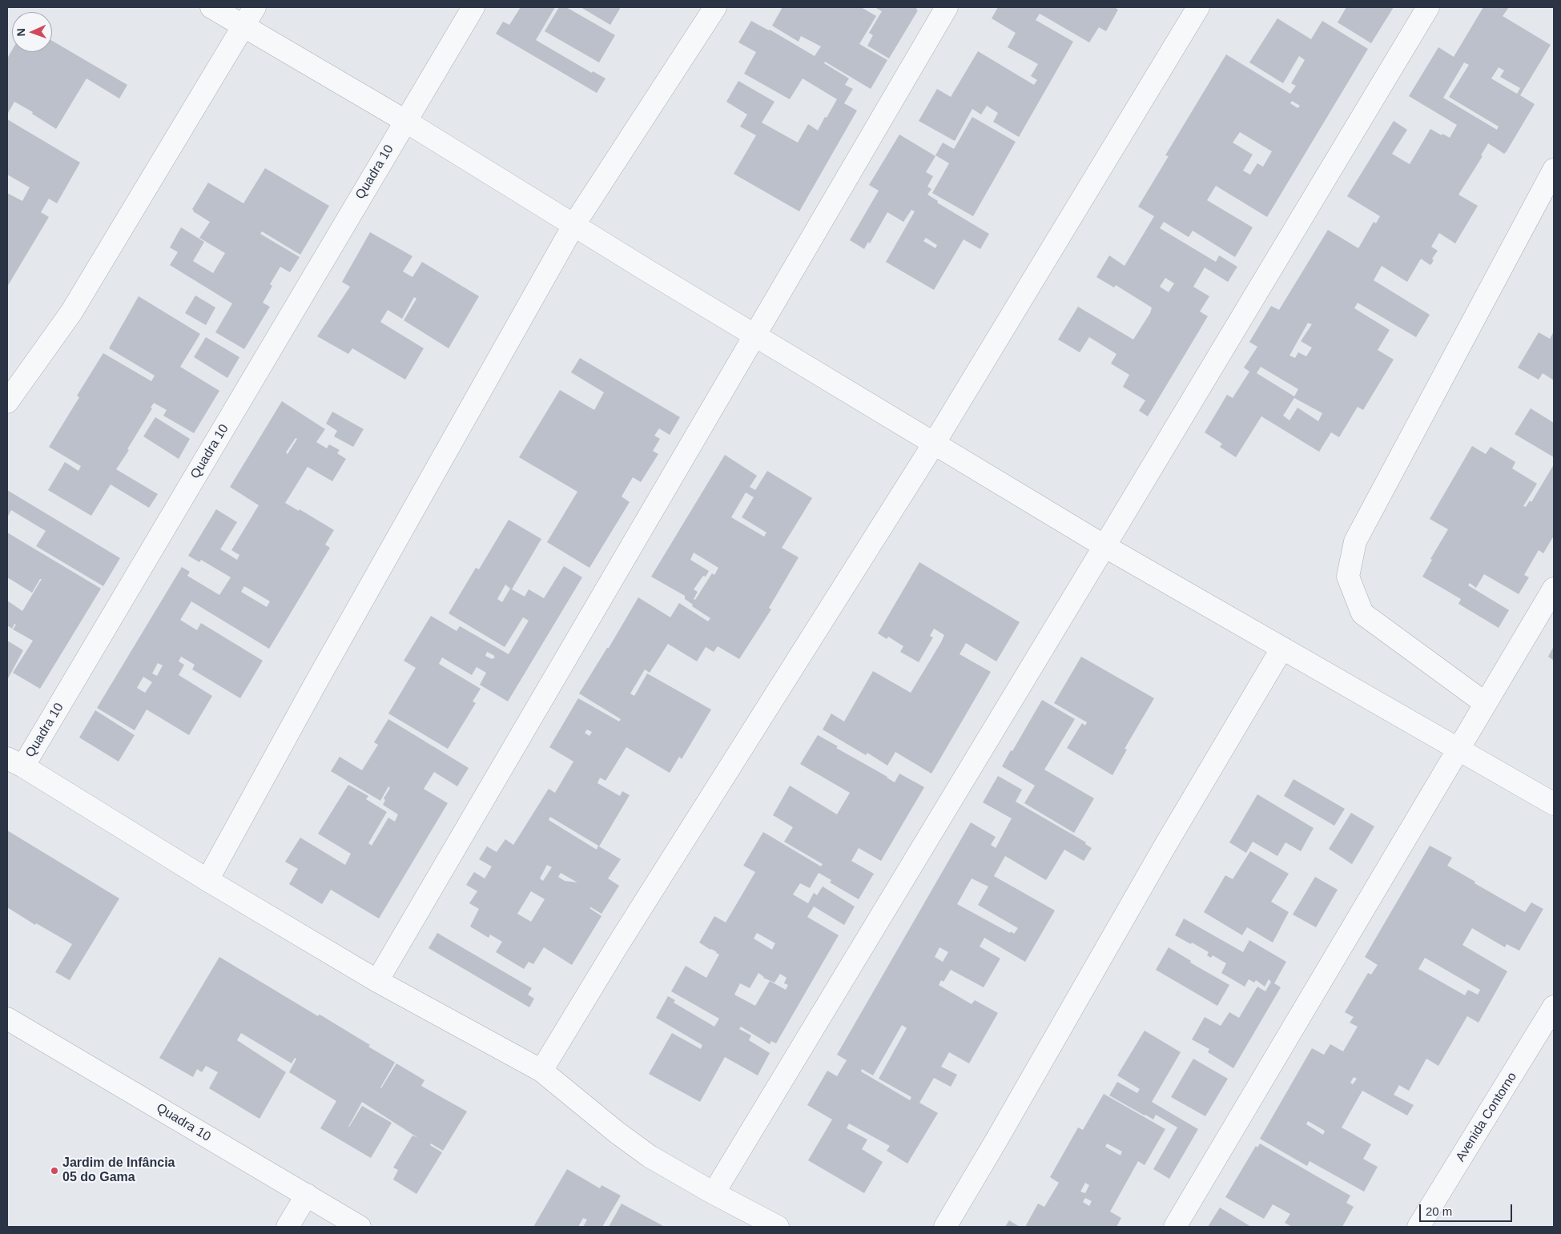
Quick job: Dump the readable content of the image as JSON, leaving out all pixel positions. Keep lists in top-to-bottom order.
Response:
{
  "streets": {
    "street": ["Quadra 10", "Avenida Contorno"]
  },
  "places": ["Jardim de Infância 05 do Gama"],
  "scale_bar": "20 m",
  "north": "left"
}
